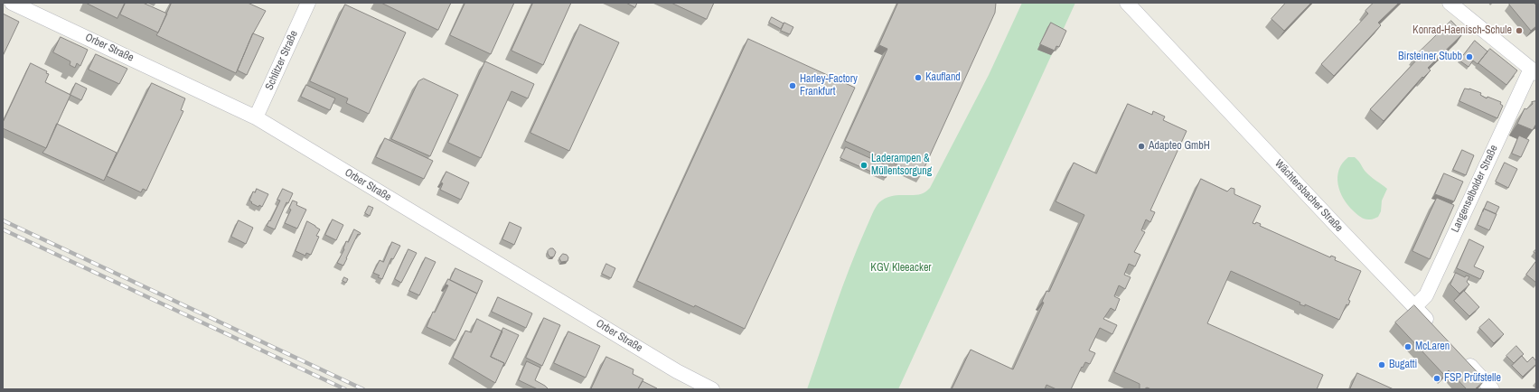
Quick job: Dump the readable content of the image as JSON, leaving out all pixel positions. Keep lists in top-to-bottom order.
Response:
{
  "streets": {
    "street": [
      "Orber Straße",
      "Schlitzer Straße",
      "Langenselbolder Straße",
      "Wächtersbacher Straße"
    ]
  },
  "crossings": [
    ["Orber Straße", "Schlitzer Straße"],
    ["Langenselbolder Straße", "Wächtersbacher Straße"]
  ],
  "parks": ["KGV Kleeacker"],
  "places": [
    "Konrad-Haenisch-Schule",
    "Birsteiner Stubb",
    "Kaufland",
    "Harley-Factory Frankfurt",
    "Adapteo GmbH",
    "Laderampen & Müllentsorgung",
    "McLaren",
    "Bugatti",
    "FSP Prüfstelle"
  ]
}
